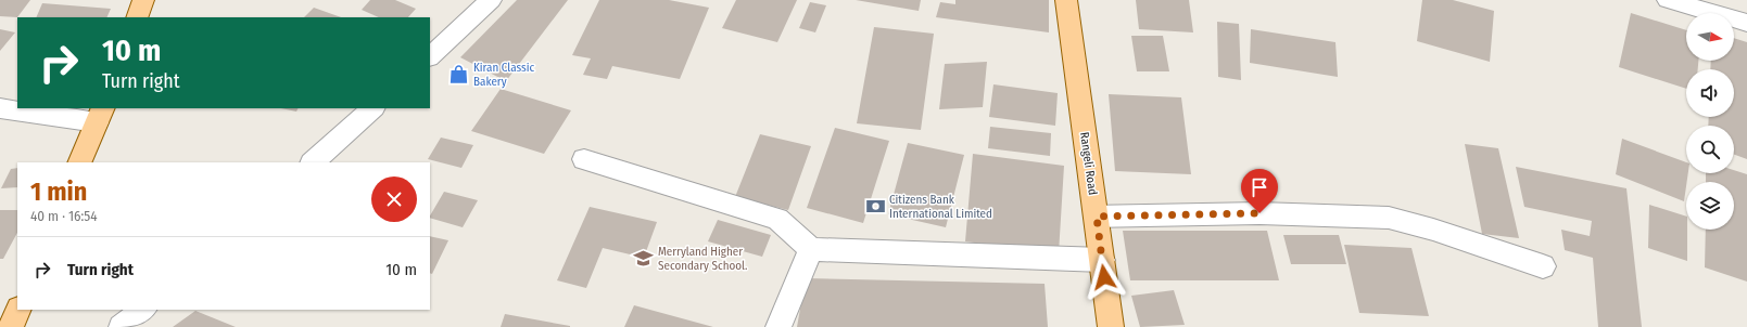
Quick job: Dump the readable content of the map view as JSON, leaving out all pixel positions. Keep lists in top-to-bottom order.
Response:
{
  "streets": {
    "main road": ["Rangeli Road"]
  },
  "places": {
    "shop": ["Kiran Classic Bakery"],
    "bank": ["Citizens Bank International Limited"],
    "school or university": ["Merryland Higher Secondary School."]
  },
  "north": "right",
  "page": {
    "turn": ["10 m", "Turn right"],
    "heading": ["1 min", "40 m · 16:54"],
    "list": [
      {
        "name": "Turn right",
        "value": "10 m"
      }
    ]
  }
}
